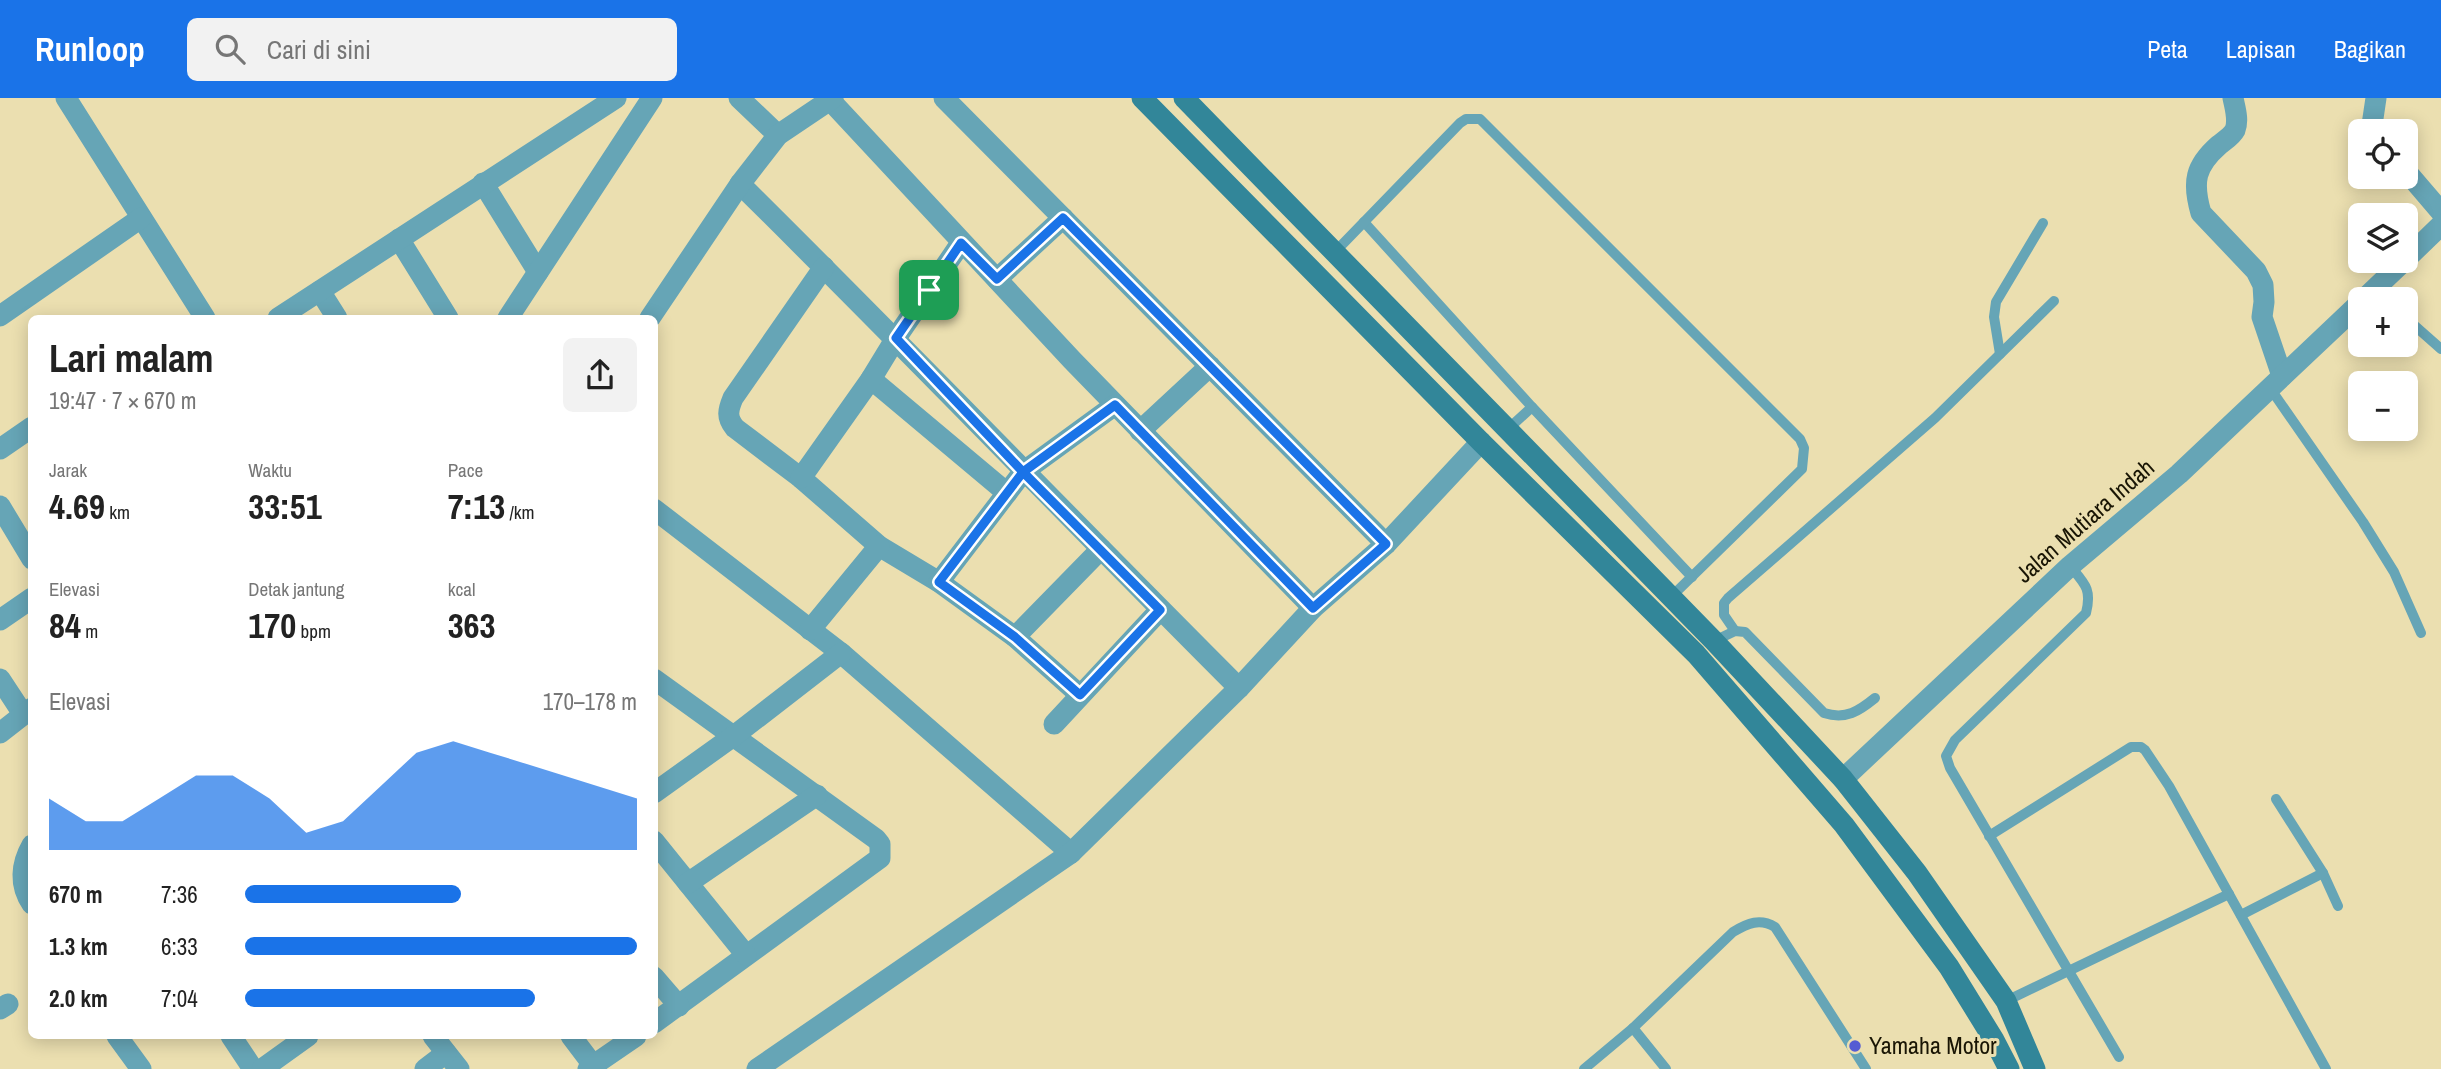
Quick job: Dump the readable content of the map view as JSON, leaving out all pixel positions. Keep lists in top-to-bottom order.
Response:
{
  "streets": {
    "street": ["Jalan Mutiara Indah"]
  },
  "places": ["Yamaha Motor"],
  "page": {
    "header": "Runloop",
    "search": "Cari di sini",
    "nav": ["Peta", "Lapisan", "Bagikan"],
    "map_buttons": ["+", "−"],
    "heading": ["Lari malam", "19:47 · 7 × 670 m"],
    "stats": [
      ["Jarak", "4.69 km"],
      ["Waktu", "33:51"],
      ["Pace", "7:13 /km"],
      ["Elevasi", "84 m"],
      ["Detak jantung", "170 bpm"],
      ["kcal", "363"]
    ],
    "chart": ["Elevasi", "170–178 m"],
    "list": [
      {
        "name": "670 m",
        "note": "7:36"
      },
      {
        "name": "1.3 km",
        "note": "6:33"
      },
      {
        "name": "2.0 km",
        "note": "7:04"
      }
    ]
  }
}
